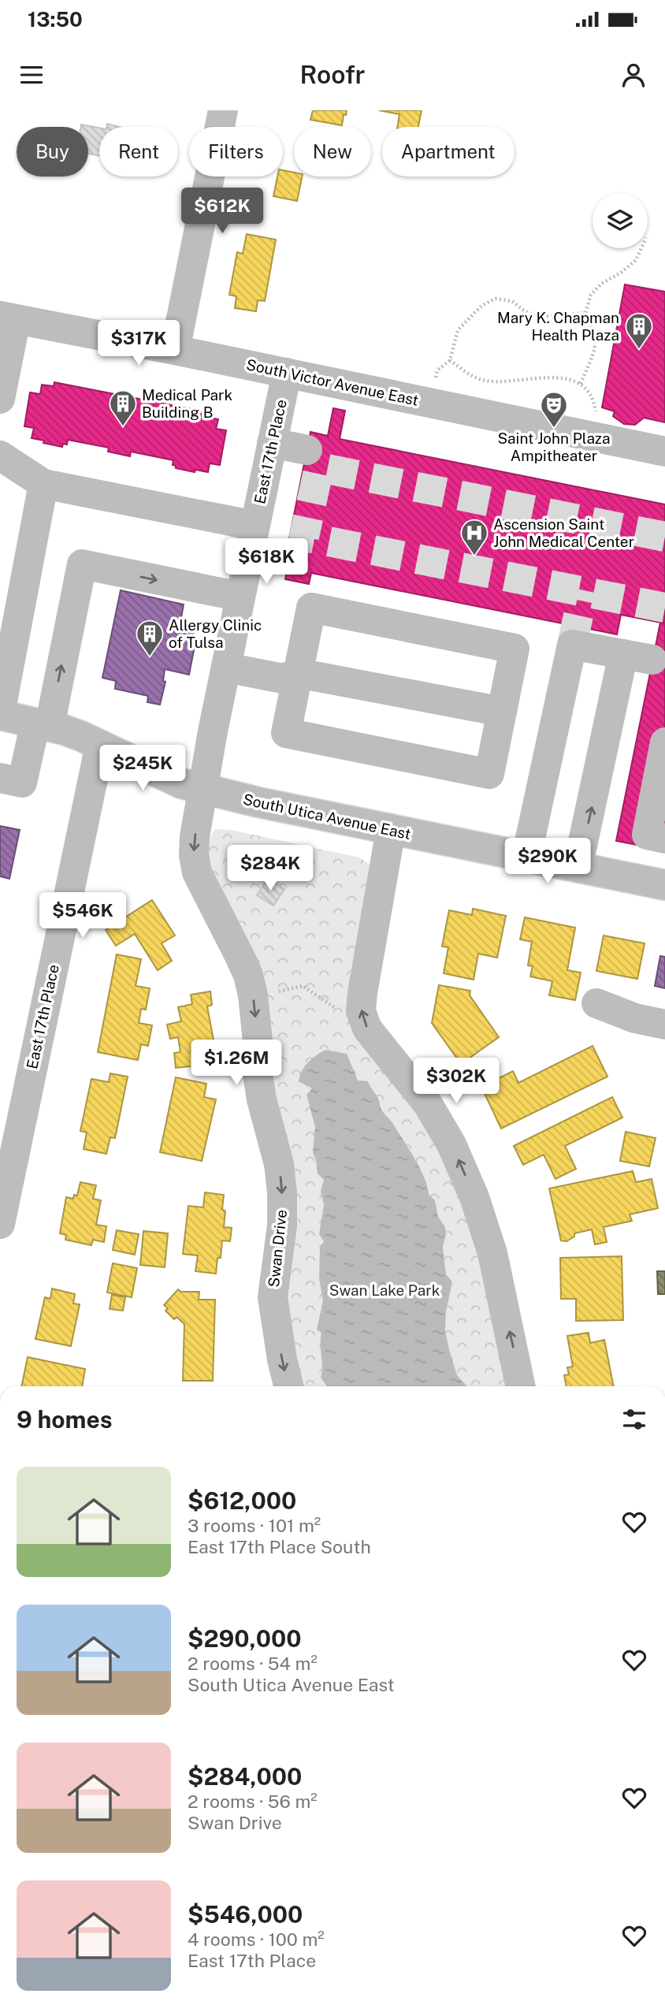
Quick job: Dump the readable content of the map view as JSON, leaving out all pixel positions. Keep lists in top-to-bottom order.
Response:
{
  "streets": {
    "street": [
      "South Victor Avenue East",
      "East 17th Place",
      "South Utica Avenue East",
      "Swan Drive"
    ]
  },
  "crossings": [
    ["South Victor Avenue East", "East 17th Place"],
    ["East 17th Place", "South Utica Avenue East"],
    ["East 17th Place", "Swan Drive"],
    ["South Utica Avenue East", "Swan Drive"]
  ],
  "parks": ["Swan Lake Park"],
  "places": {
    "building": ["Mary K. Chapman Health Plaza", "Medical Park Building B", "Allergy Clinic of Tulsa"],
    "theatre": ["Saint John Plaza Ampitheater"],
    "hospital": ["Ascension Saint John Medical Center"]
  },
  "page": {
    "status": "13:50",
    "header": "Roofr",
    "chip": [
      "Buy",
      "Rent",
      "Filters",
      "New",
      "Apartment"
    ],
    "price": [
      "$612K",
      "$317K",
      "$618K",
      "$245K",
      "$290K",
      "$284K",
      "$546K",
      "$1.26M",
      "$302K"
    ],
    "heading": "9 homes",
    "list": [
      {
        "name": "$612,000",
        "note": "3 rooms · 101 m² · East 17th Place South"
      },
      {
        "name": "$290,000",
        "note": "2 rooms · 54 m² · South Utica Avenue East"
      },
      {
        "name": "$284,000",
        "note": "2 rooms · 56 m² · Swan Drive"
      },
      {
        "name": "$546,000",
        "note": "4 rooms · 100 m² · East 17th Place"
      }
    ]
  }
}
